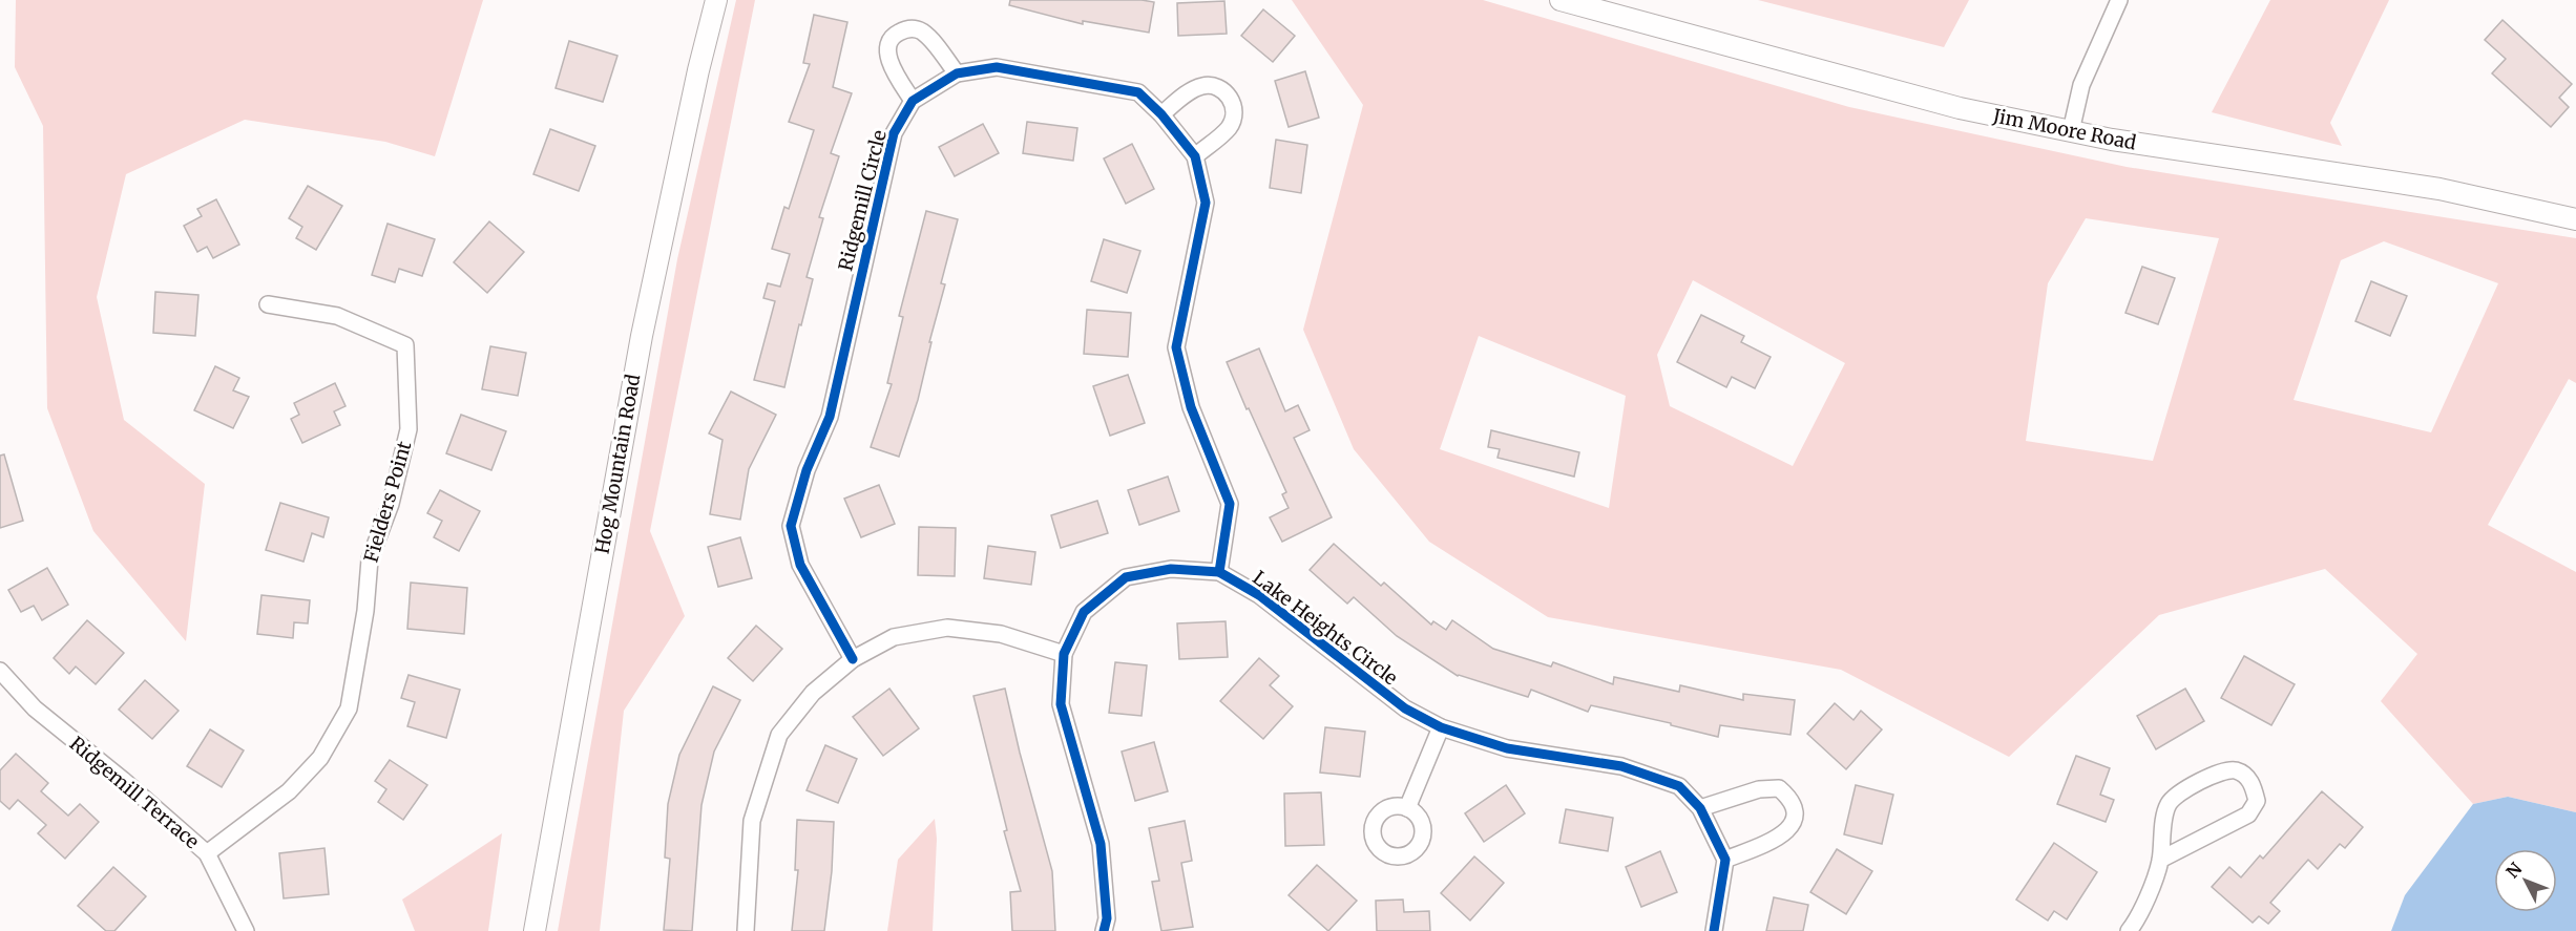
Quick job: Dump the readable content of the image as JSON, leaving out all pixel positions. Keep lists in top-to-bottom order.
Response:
{
  "streets": {
    "street": [
      "Jim Moore Road",
      "Ridgemill Circle",
      "Hog Mountain Road",
      "Fielders Point",
      "Lake Heights Circle",
      "Ridgemill Terrace"
    ]
  },
  "crossings": [
    ["Ridgemill Circle", "Lake Heights Circle"],
    ["Fielders Point", "Ridgemill Terrace"]
  ],
  "north": "top left"
}
